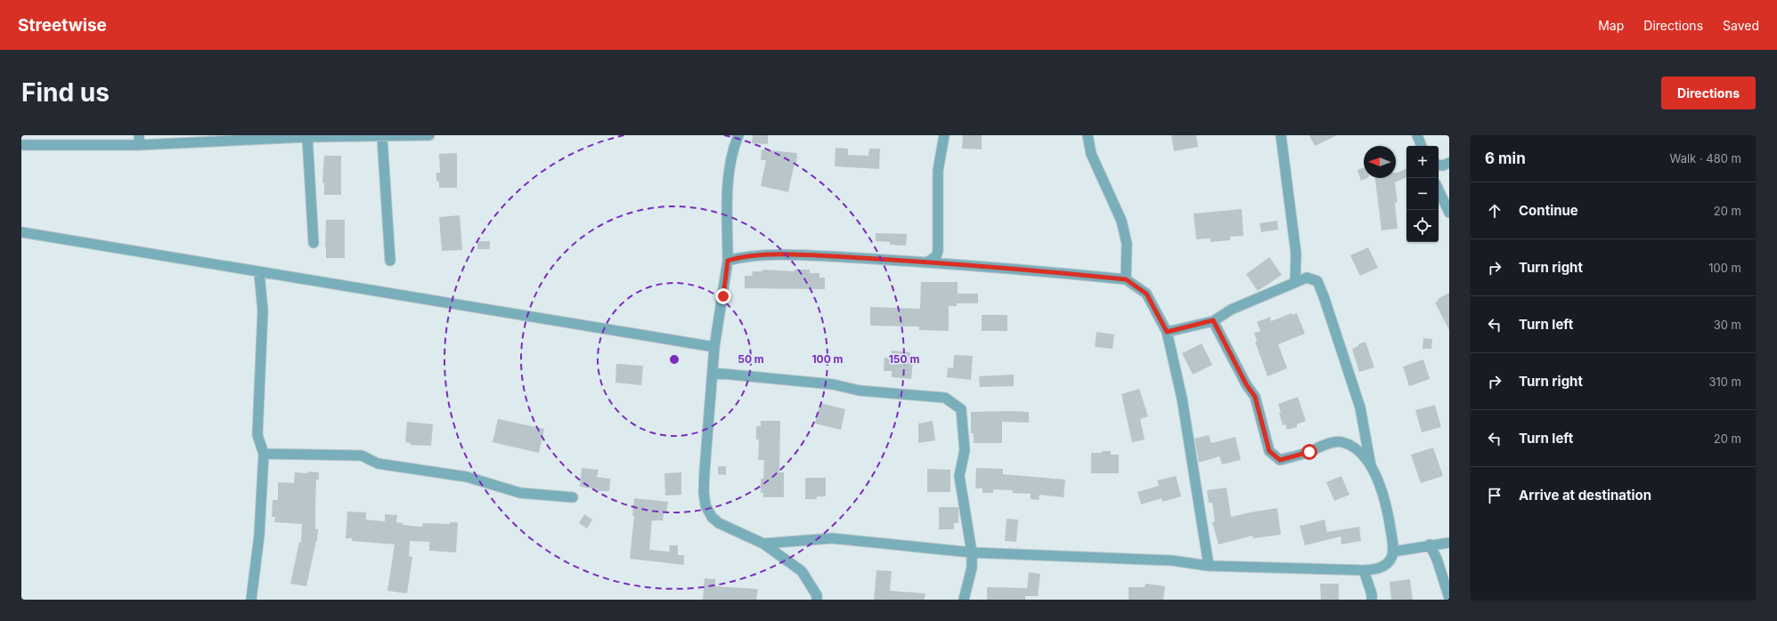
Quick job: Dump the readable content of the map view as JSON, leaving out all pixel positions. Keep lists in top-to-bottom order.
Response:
{
  "north": "left",
  "page": {
    "header": "Streetwise",
    "nav": ["Map", "Directions", "Saved"],
    "buttons": "Directions",
    "title": "Find us",
    "heading": ["6 min", "Walk · 480 m"],
    "map_buttons": ["+", "−"],
    "list": [
      ["Continue", "20 m"],
      ["Turn right", "100 m"],
      ["Turn left", "30 m"],
      ["Turn right", "310 m"],
      ["Turn left", "20 m"],
      "Arrive at destination"
    ]
  },
  "rings": ["50 m", "100 m", "150 m"]
}
